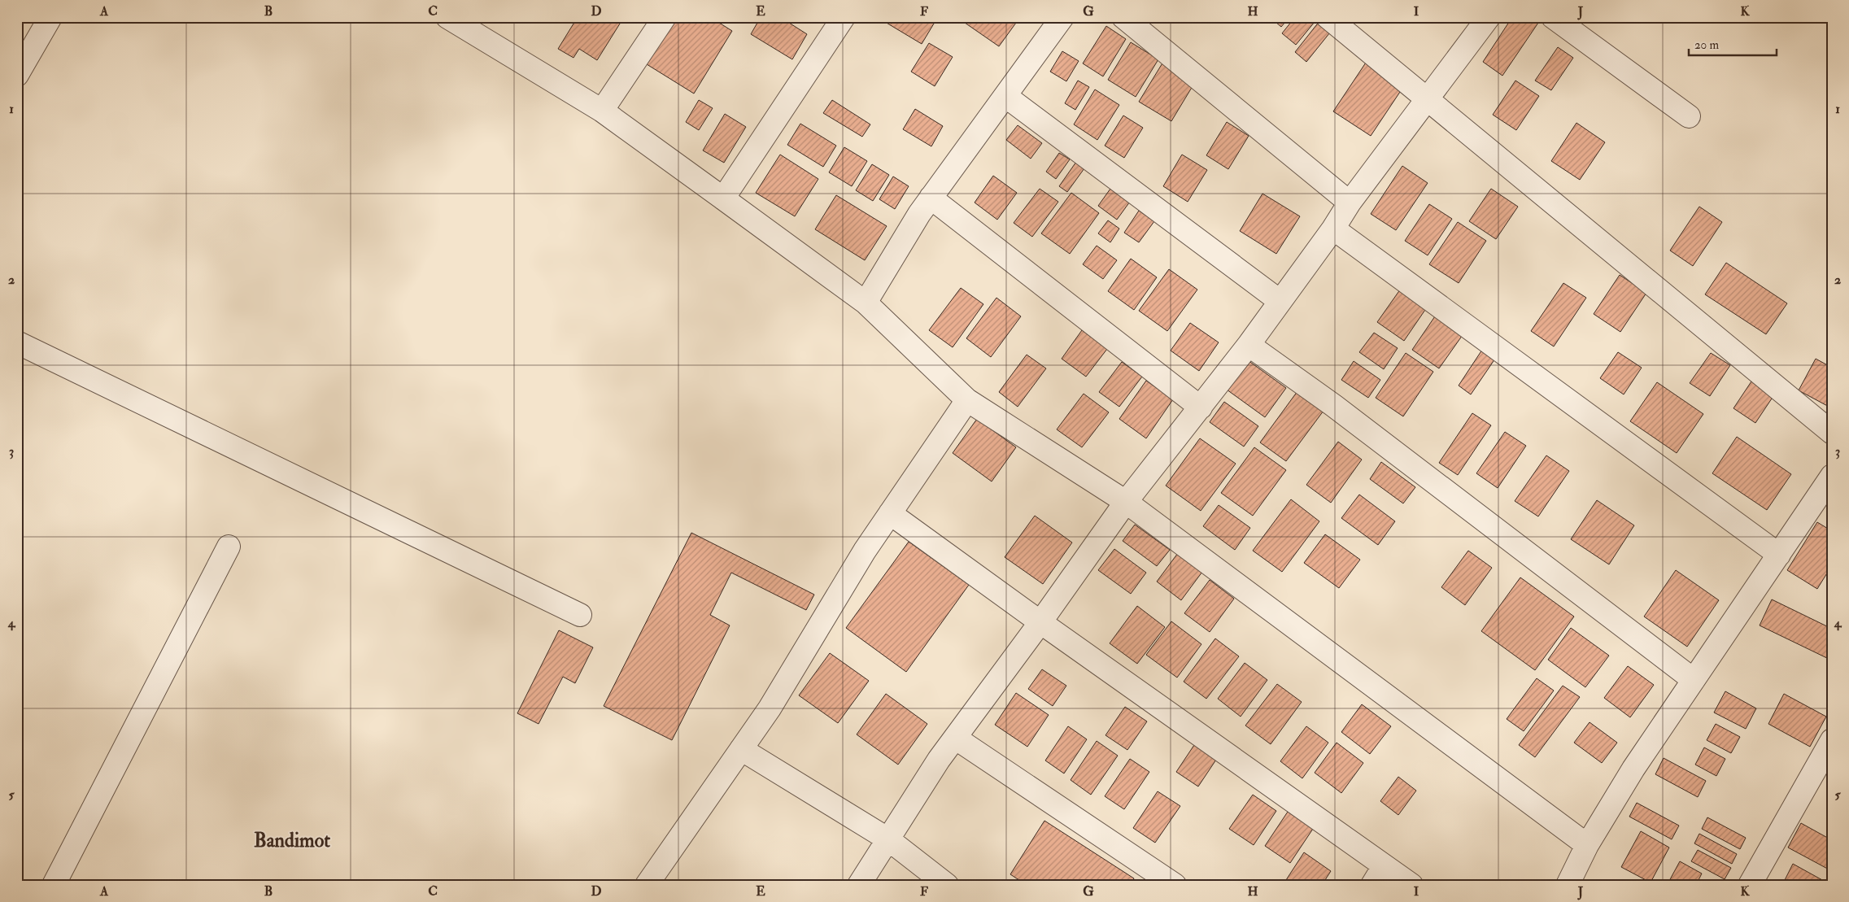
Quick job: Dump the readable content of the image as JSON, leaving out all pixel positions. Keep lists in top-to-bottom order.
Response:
{
  "districts": ["Bandimot"],
  "scale_bar": "20 m",
  "grid": {
    "columns": [
      "A",
      "B",
      "C",
      "D",
      "E",
      "F",
      "G",
      "H",
      "I",
      "J",
      "K"
    ],
    "rows": [
      "1",
      "2",
      "3",
      "4",
      "5"
    ]
  }
}
